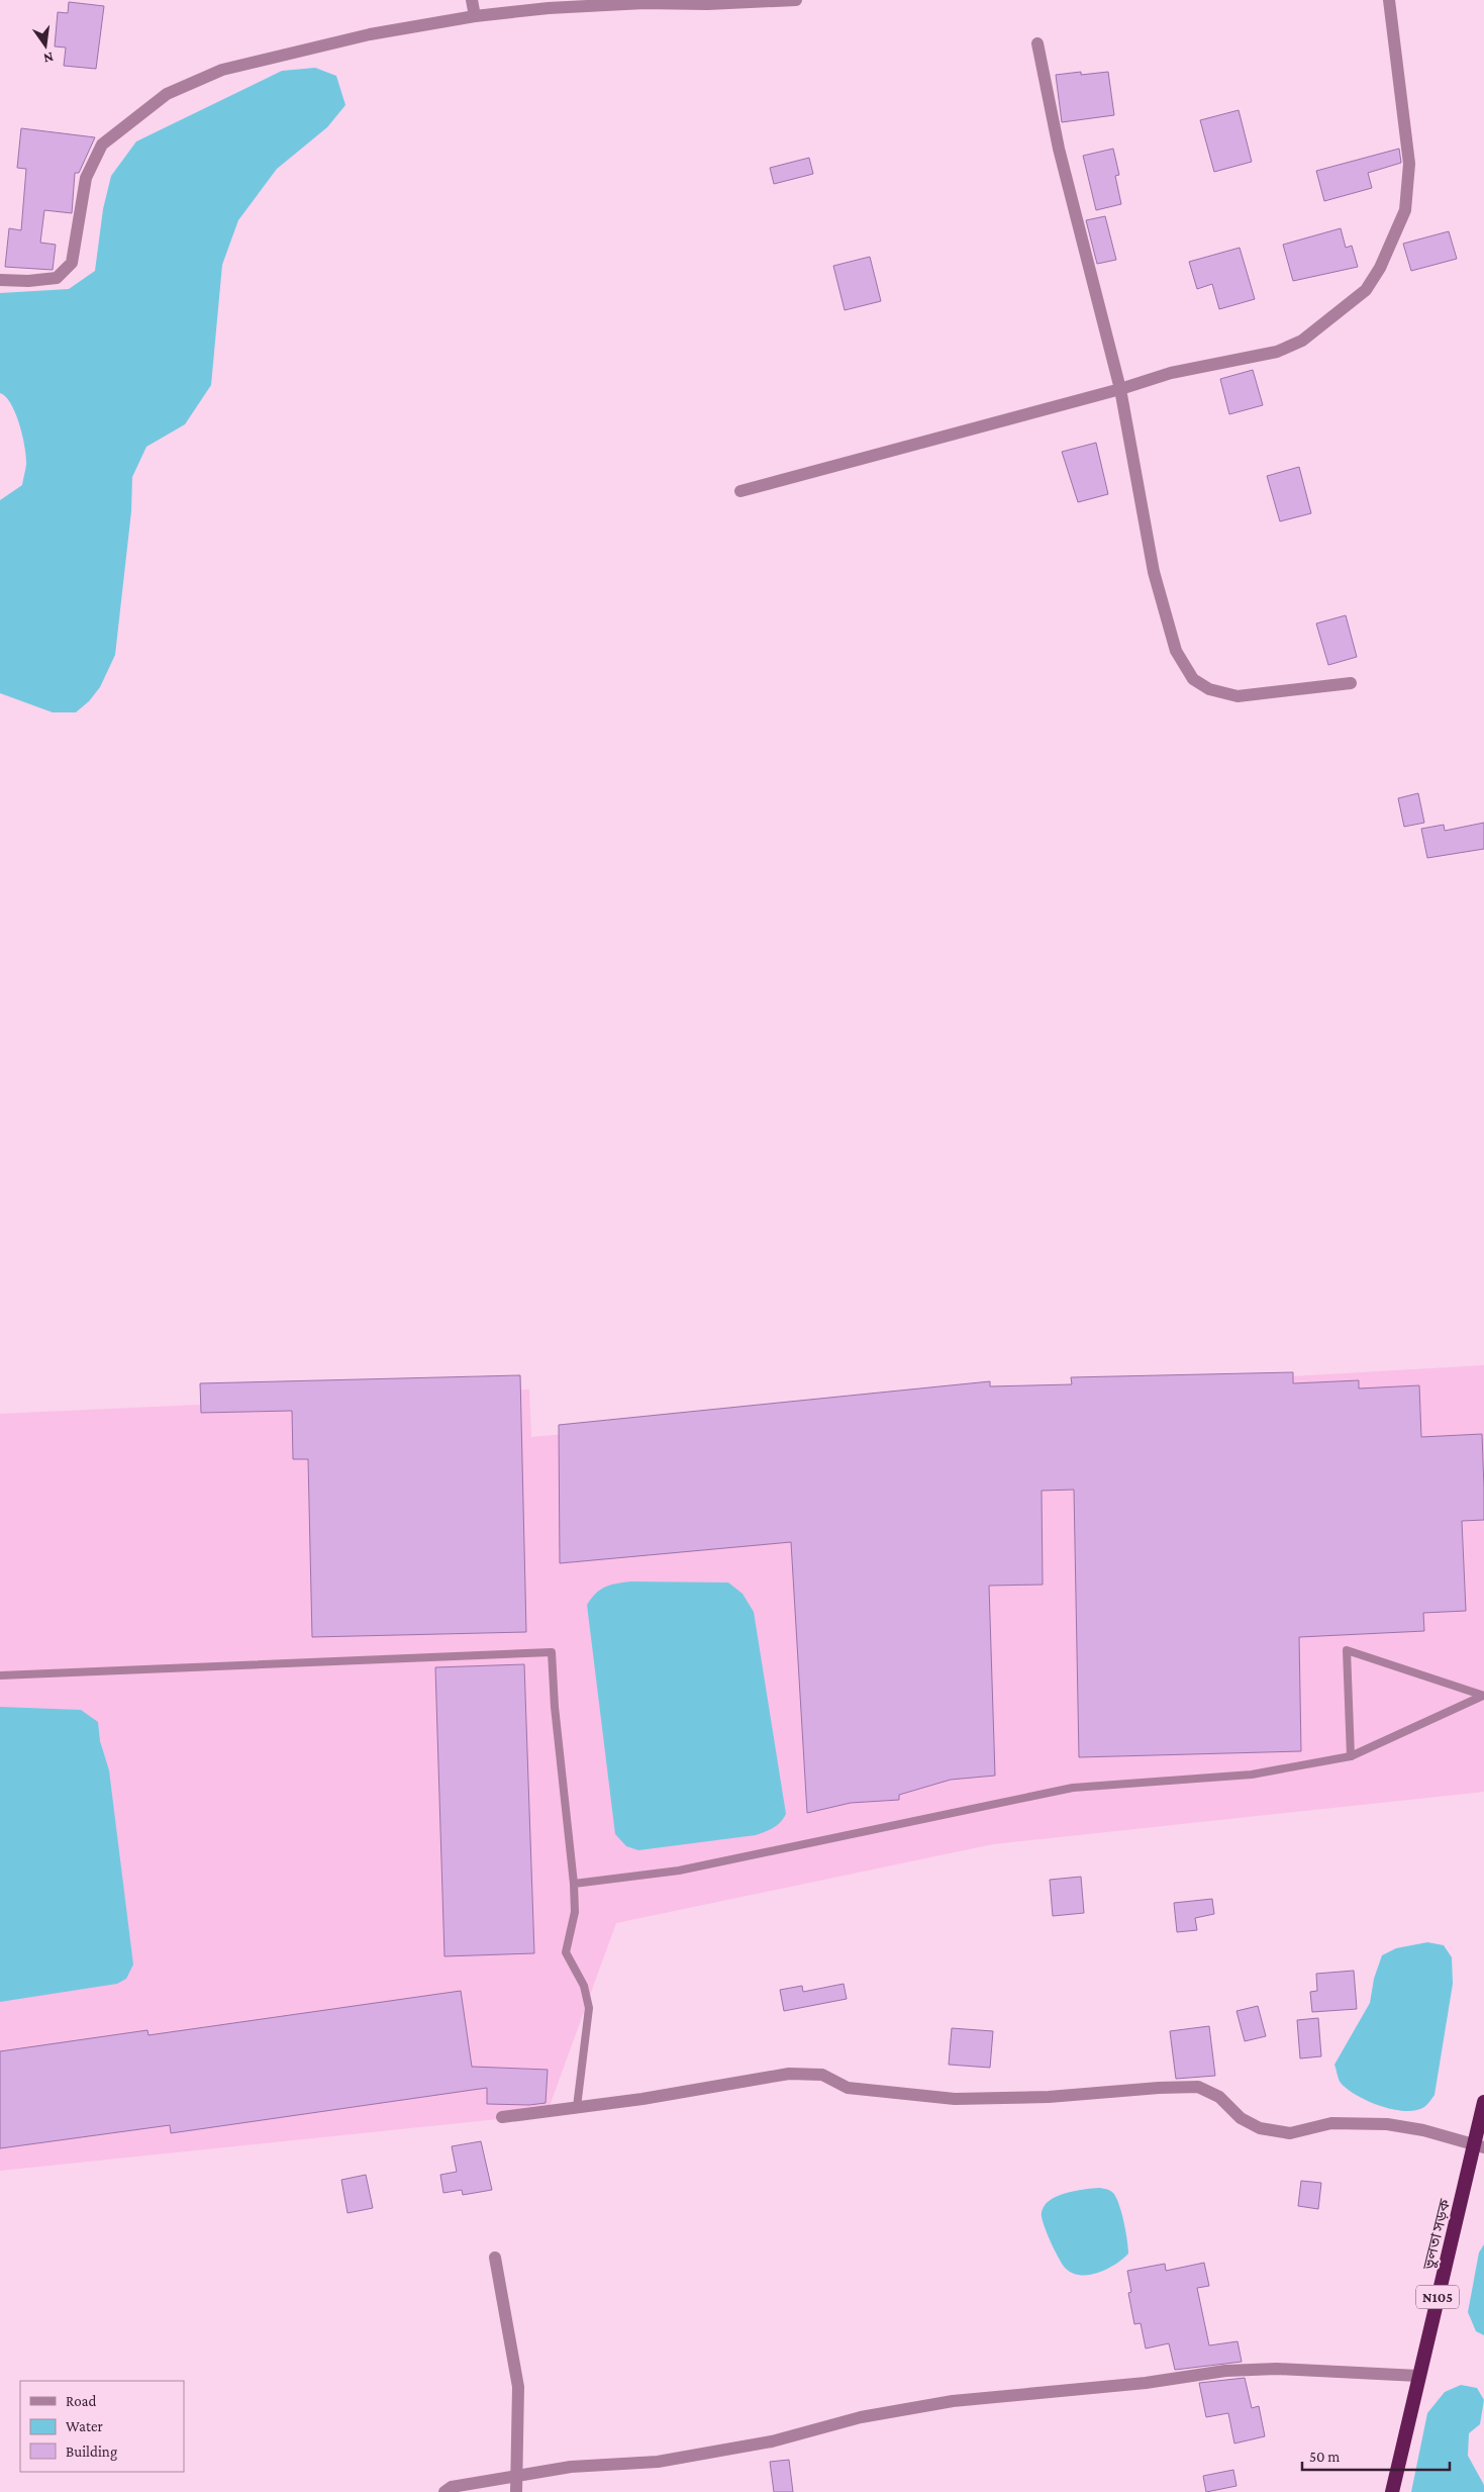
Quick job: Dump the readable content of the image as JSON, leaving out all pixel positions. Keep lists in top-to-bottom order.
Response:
{
  "streets": {
    "highway": ["ভুলতা সড়ক", "N105"]
  },
  "legend": ["Road", "Water", "Building"],
  "scale_bar": "50 m",
  "north": "bottom"
}
